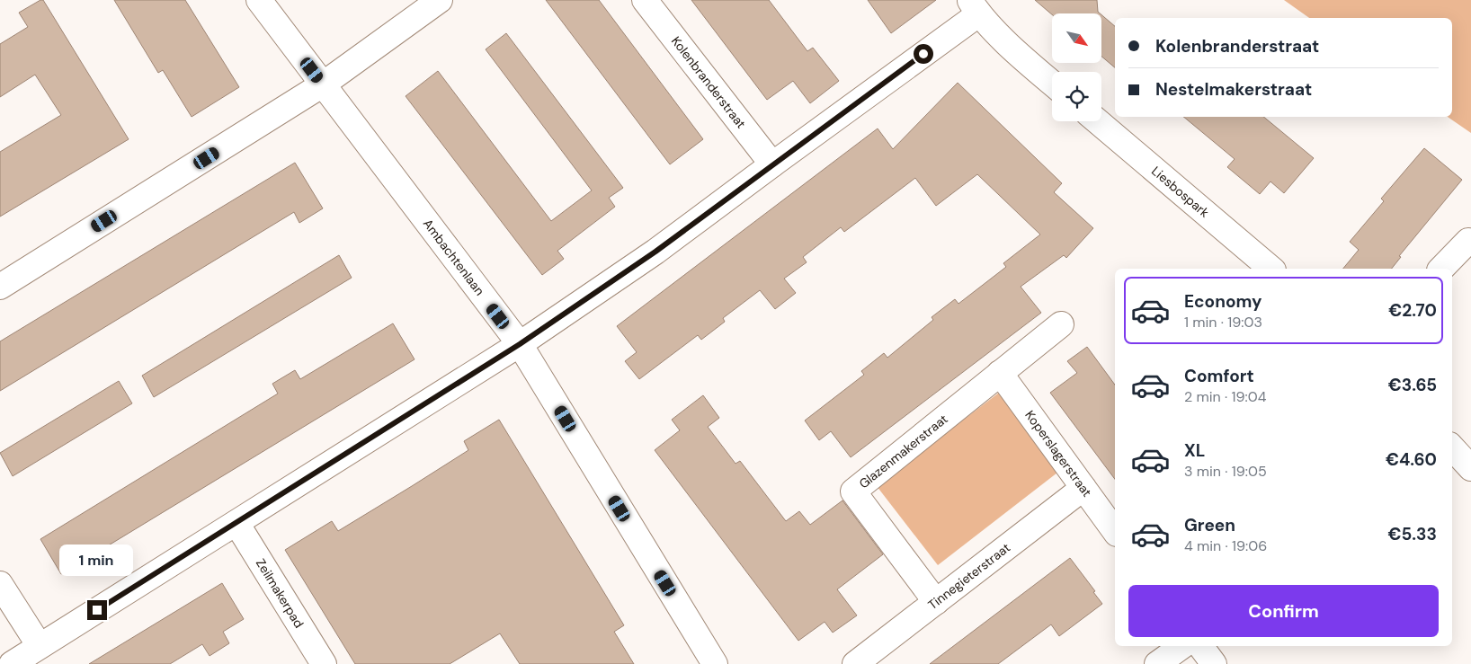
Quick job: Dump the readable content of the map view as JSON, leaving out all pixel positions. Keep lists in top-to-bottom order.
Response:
{
  "streets": {
    "street": [
      "Kolenbranderstraat",
      "Liesbospark",
      "Ambachtenlaan",
      "Glazenmakerstraat",
      "Koperslagerstraat",
      "Tinnegieterstraat",
      "Zeilmakerpad"
    ]
  },
  "crossings": [
    ["Glazenmakerstraat", "Koperslagerstraat"],
    ["Glazenmakerstraat", "Tinnegieterstraat"],
    ["Koperslagerstraat", "Tinnegieterstraat"]
  ],
  "north": "bottom right",
  "page": {
    "banner": ["Kolenbranderstraat", "Nestelmakerstraat"],
    "list": [
      {
        "name": "Economy",
        "note": "1 min · 19:03",
        "value": "€2.70"
      },
      {
        "name": "Comfort",
        "note": "2 min · 19:04",
        "value": "€3.65"
      },
      {
        "name": "XL",
        "note": "3 min · 19:05",
        "value": "€4.60"
      },
      {
        "name": "Green",
        "note": "4 min · 19:06",
        "value": "€5.33"
      }
    ],
    "bubble": "1 min",
    "buttons": "Confirm"
  }
}
